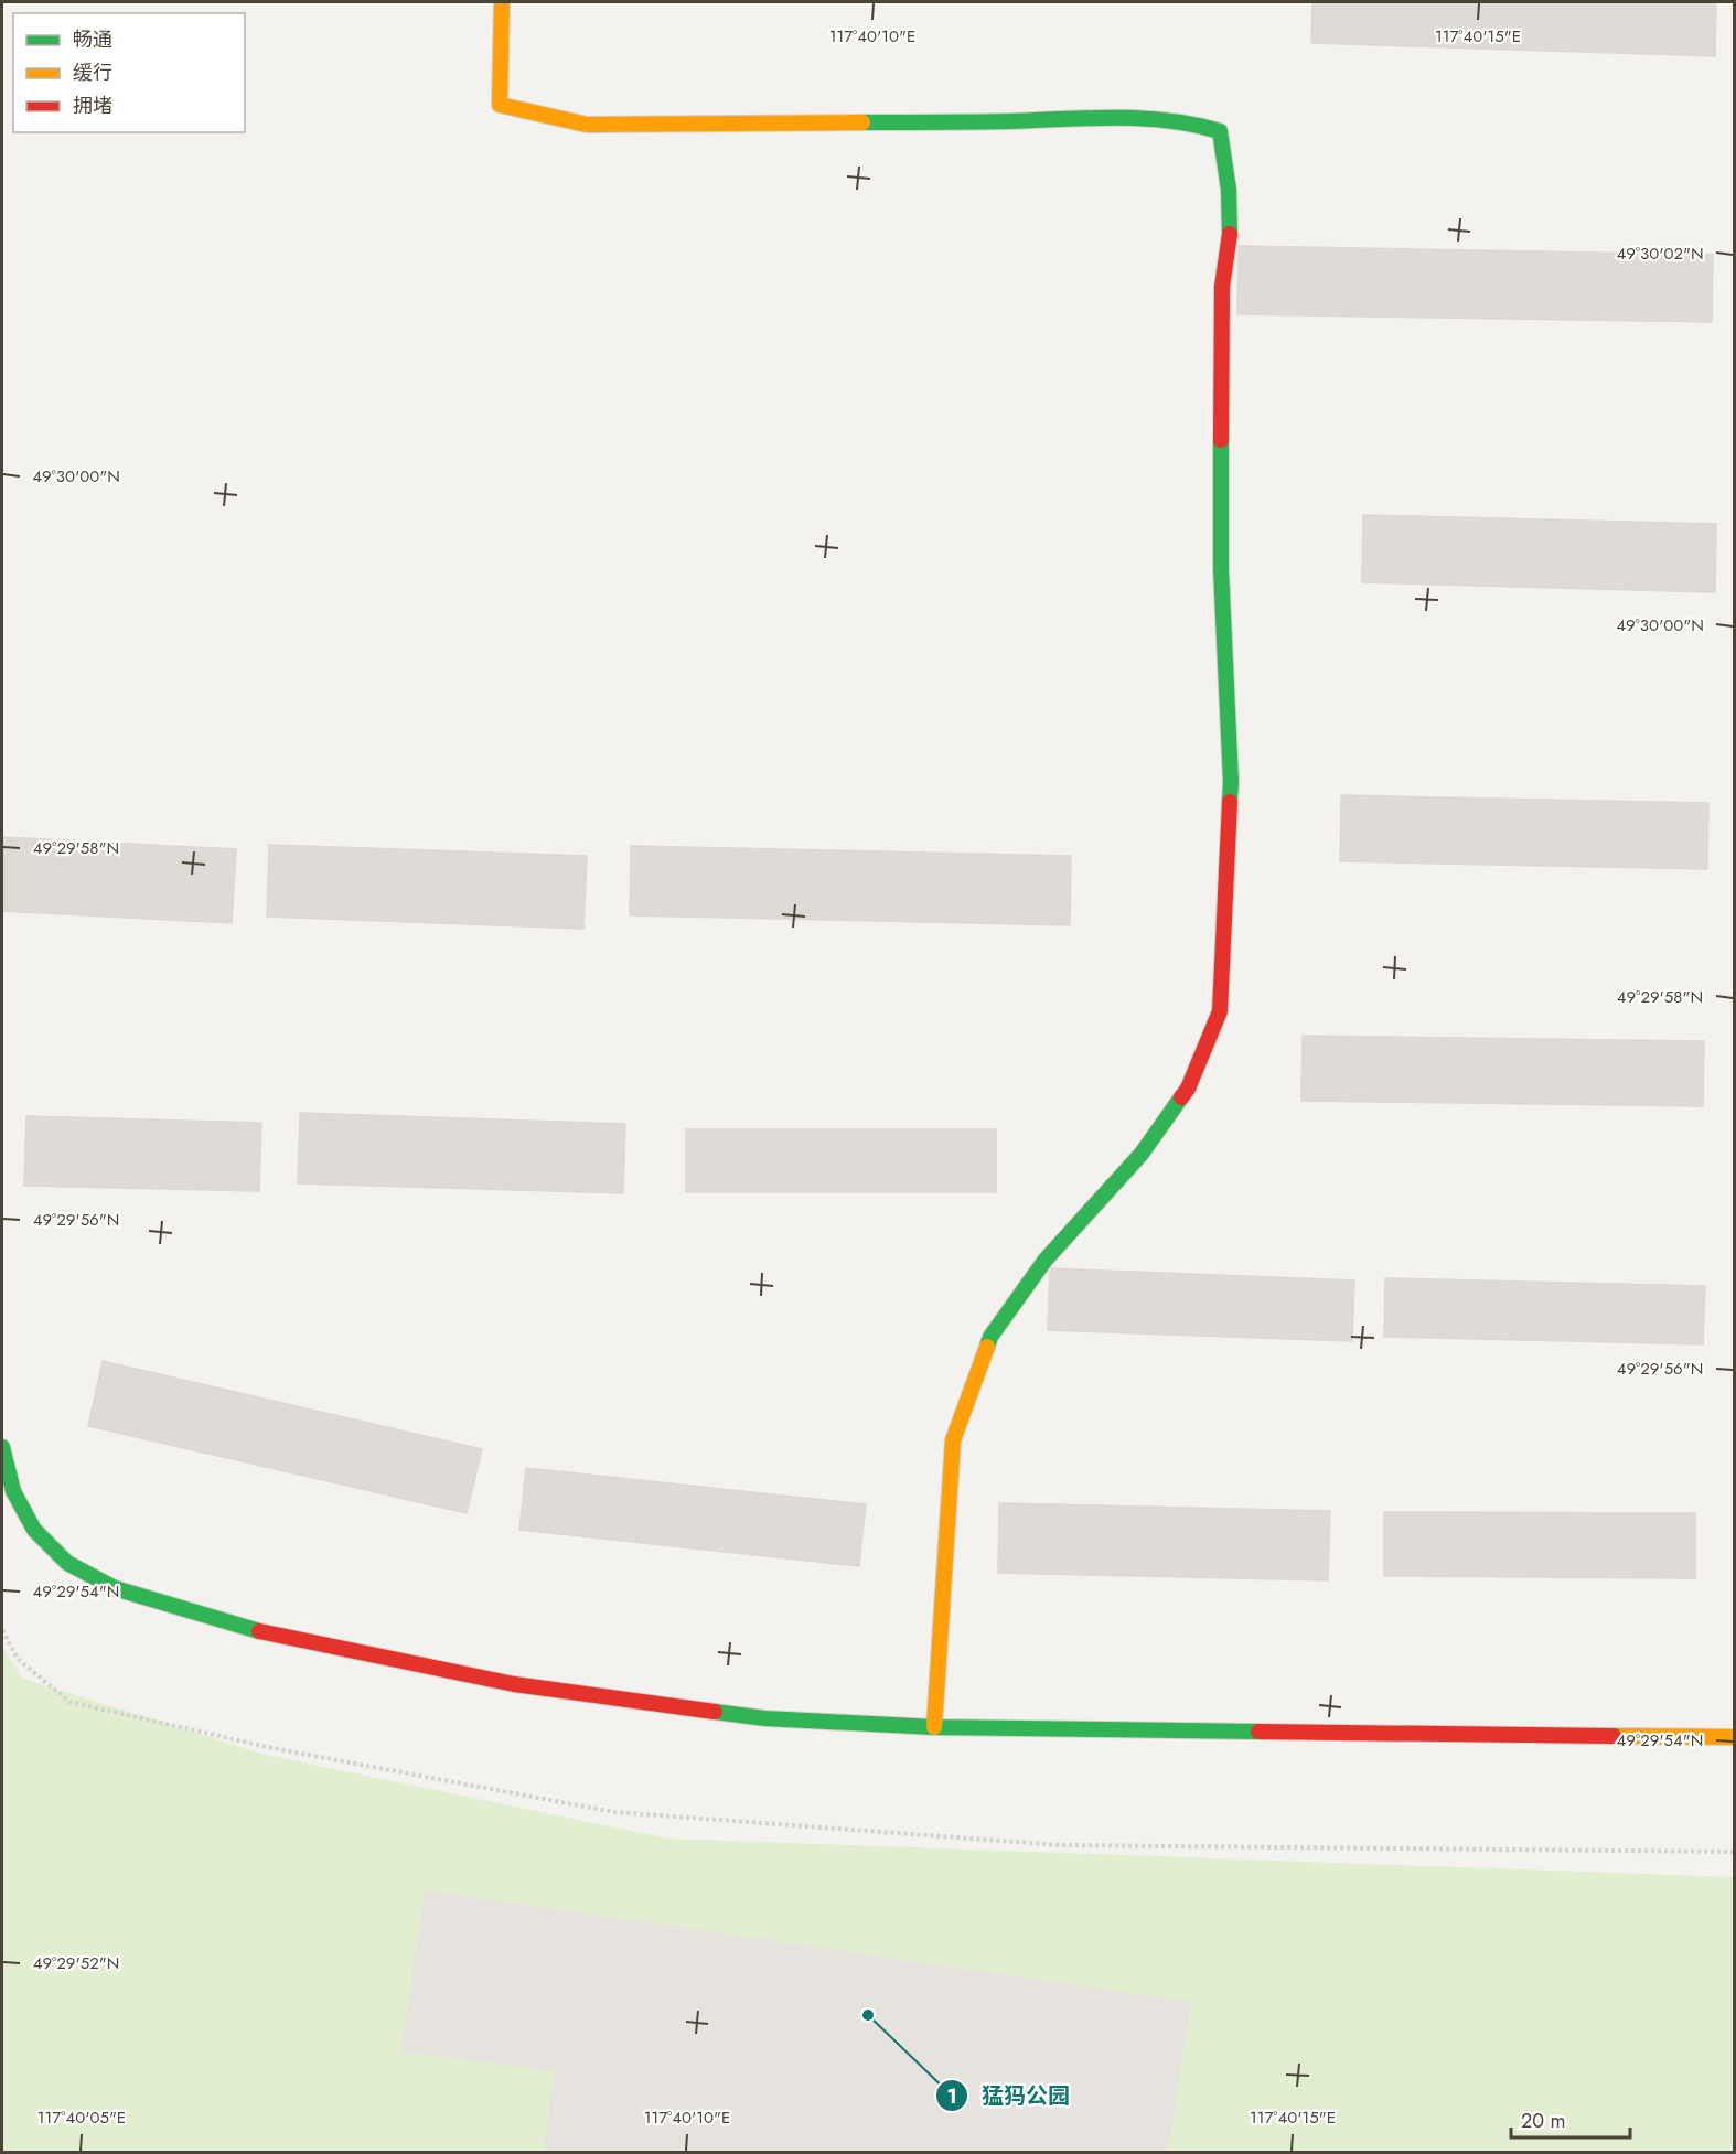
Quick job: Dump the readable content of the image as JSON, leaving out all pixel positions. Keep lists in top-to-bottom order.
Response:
{
  "places": ["猛犸公园"],
  "legend": ["畅通", "缓行", "拥堵"],
  "scale_bar": "20 m",
  "coordinates": [
    "117°40'10\"E",
    "117°40'15\"E",
    "49°30'02\"N",
    "49°30'00\"N",
    "49°29'58\"N",
    "49°29'56\"N",
    "49°29'54\"N",
    "49°29'52\"N",
    "117°40'05\"E"
  ]
}
